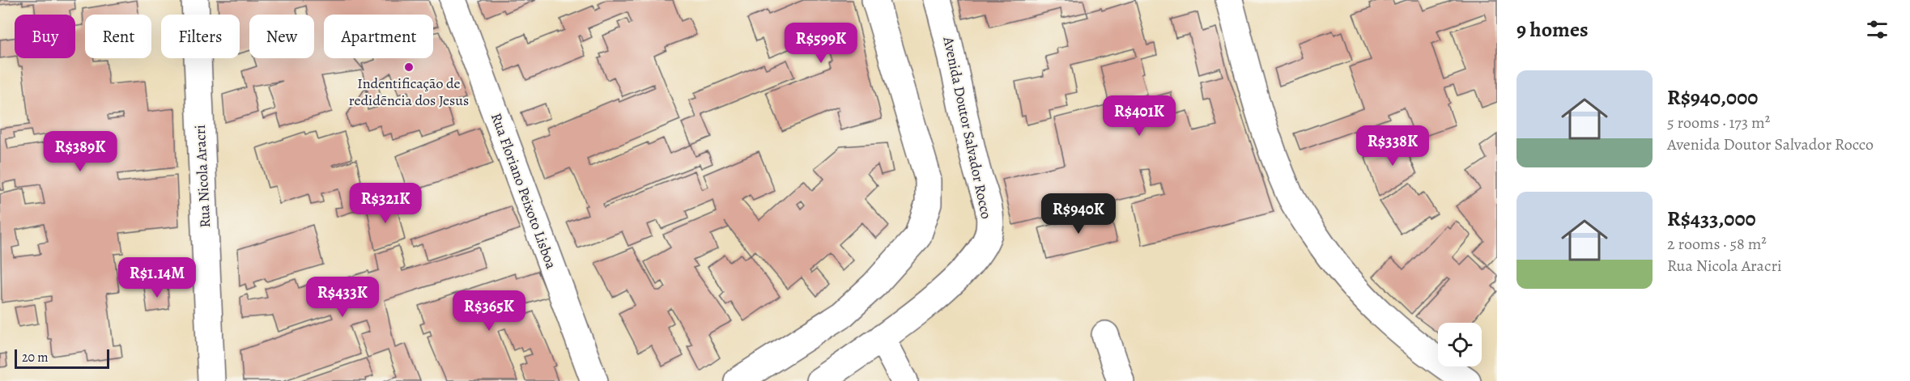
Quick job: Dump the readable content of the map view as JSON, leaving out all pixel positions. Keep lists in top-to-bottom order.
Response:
{
  "streets": {
    "street": ["Avenida Doutor Salvador Rocco", "Rua Nicola Aracri", "Rua Floriano Peixoto Lisboa"]
  },
  "places": ["Indentificação de redidẽncia dos Jesus"],
  "scale_bar": "20 m",
  "page": {
    "heading": "9 homes",
    "chip": [
      "Buy",
      "Rent",
      "Filters",
      "New",
      "Apartment"
    ],
    "price": [
      "R$599K",
      "R$401K",
      "R$338K",
      "R$389K",
      "R$321K",
      "R$940K",
      "R$1.14M",
      "R$433K",
      "R$365K"
    ],
    "list": [
      {
        "name": "R$940,000",
        "note": "5 rooms · 173 m² · Avenida Doutor Salvador Rocco"
      },
      {
        "name": "R$433,000",
        "note": "2 rooms · 58 m² · Rua Nicola Aracri"
      }
    ],
    "scale": "20 m"
  }
}
